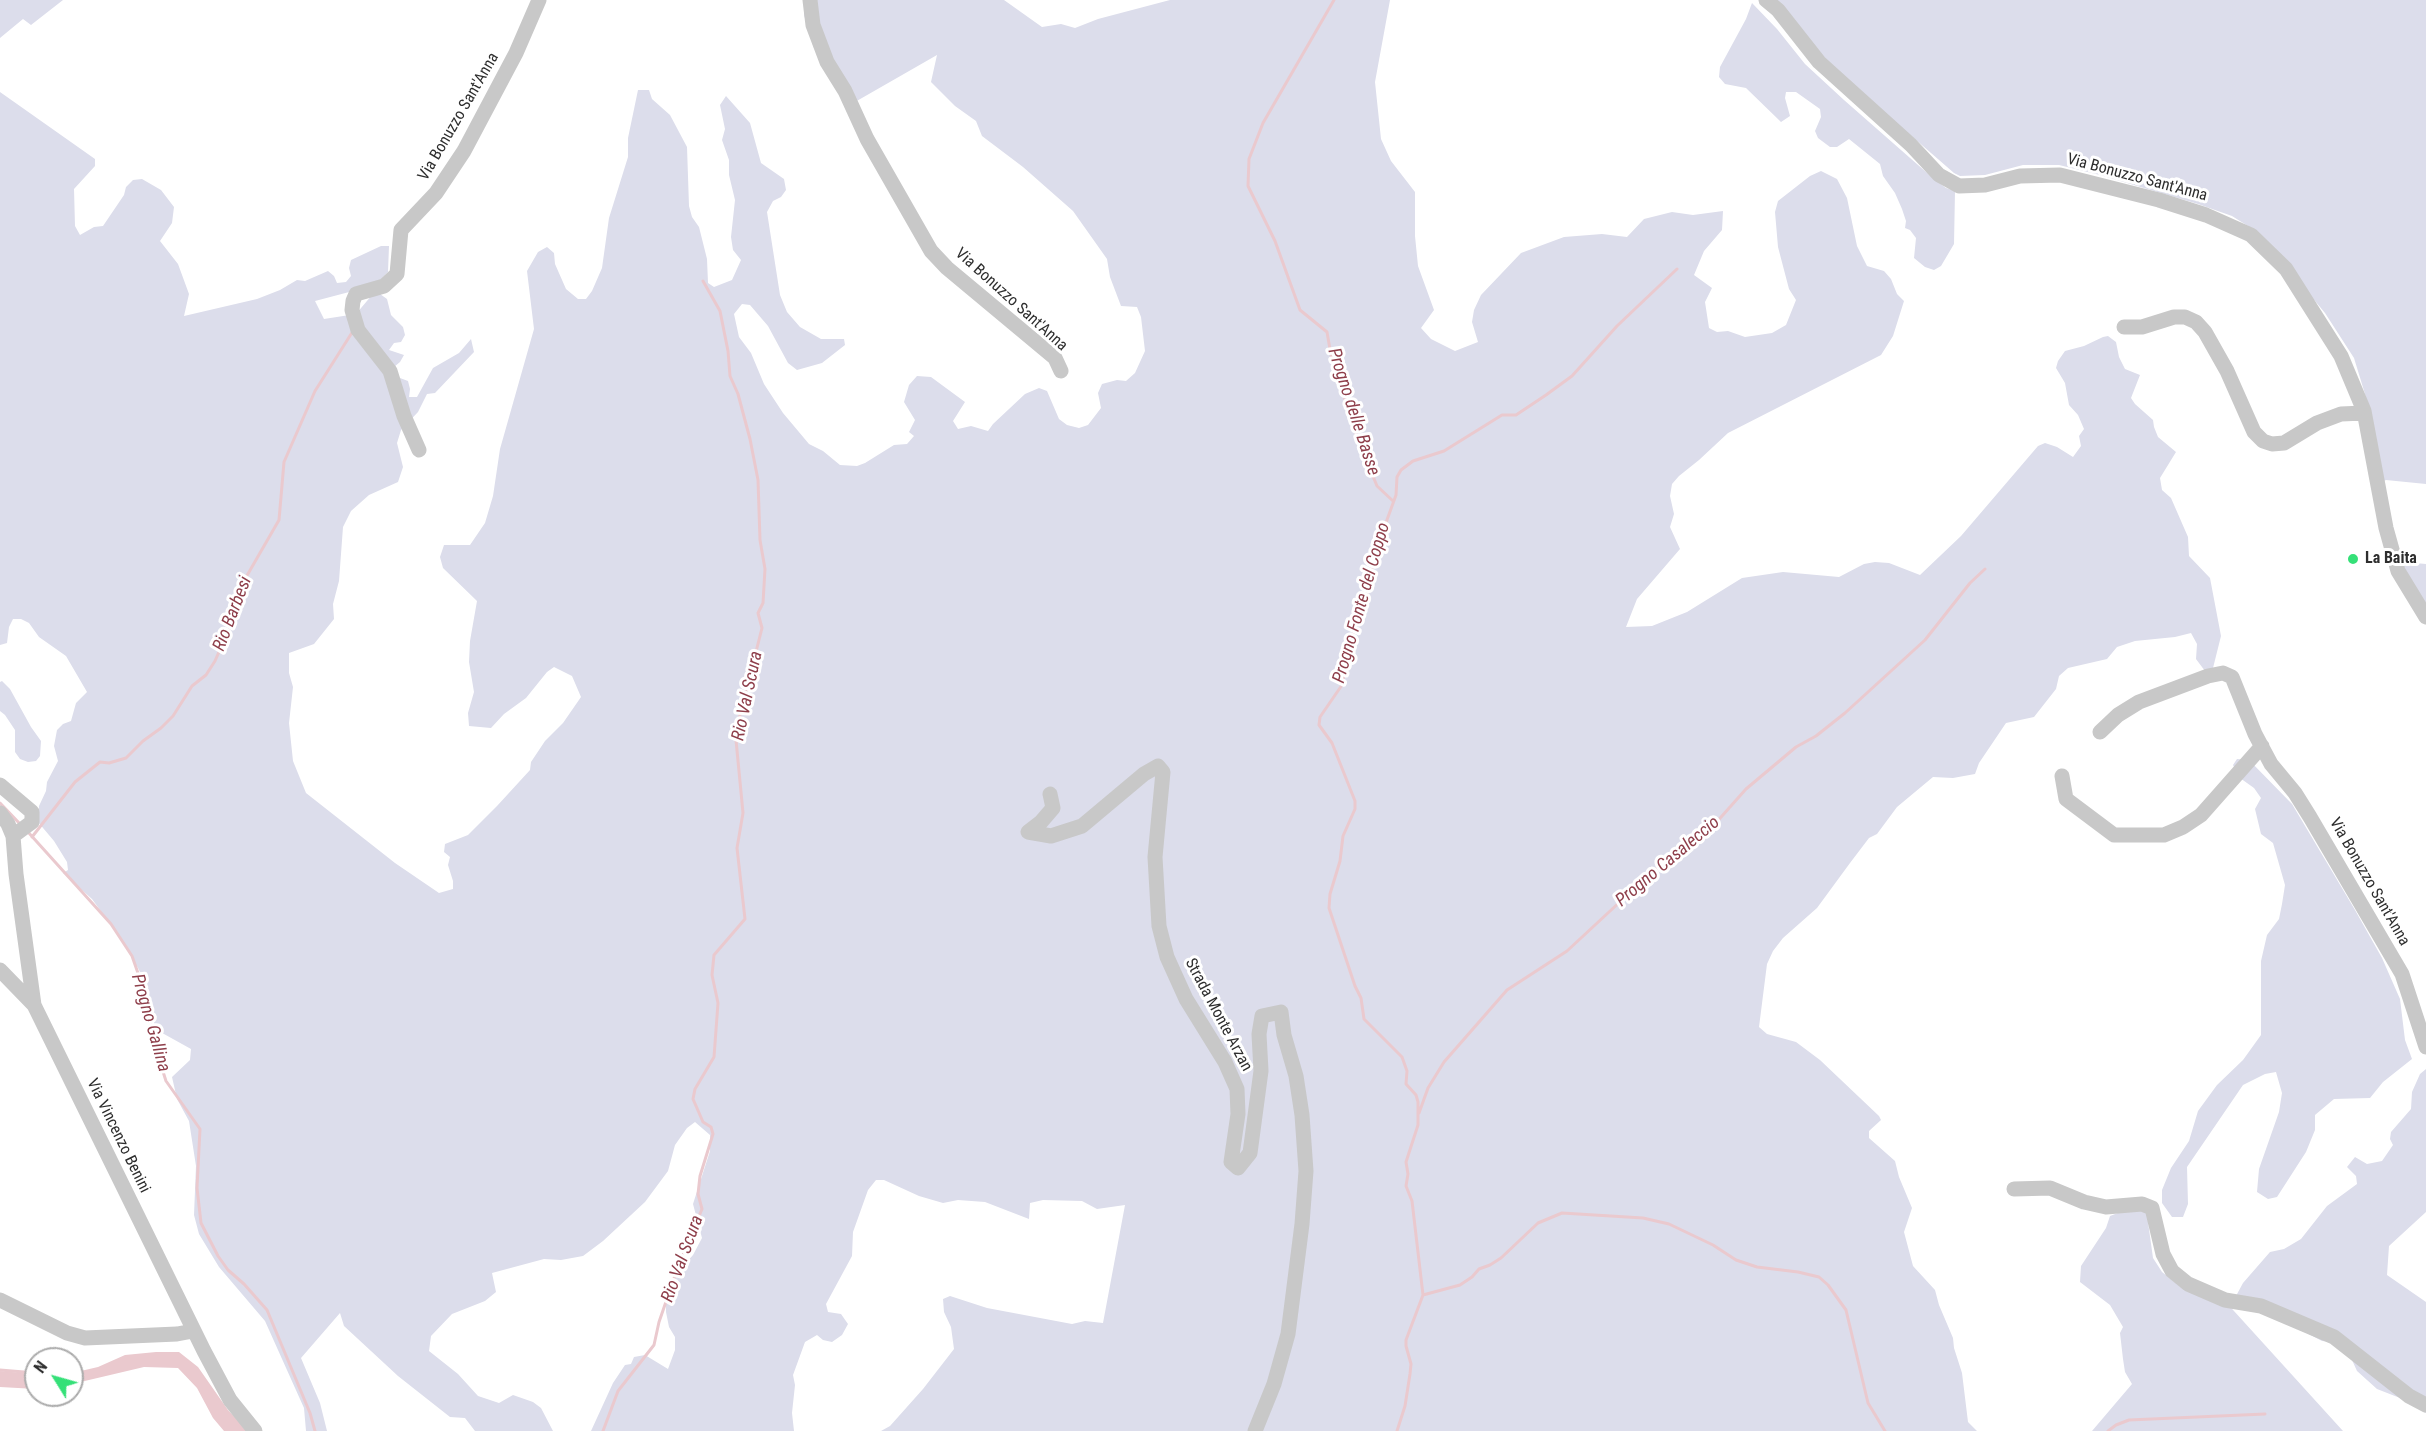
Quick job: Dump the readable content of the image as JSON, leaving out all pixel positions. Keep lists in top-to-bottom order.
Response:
{
  "streets": {
    "street": ["Via Bonuzzo Sant'Anna", "Strada Monte Arzan", "Via Vincenzo Benini"]
  },
  "water": [
    "Progno delle Basse",
    "Progno Fonte del Coppo",
    "Rio Barbesi",
    "Rio Val Scura",
    "Progno Casaleccio",
    "Progno Gallina"
  ],
  "places": ["La Baita"],
  "north": "top left"
}
